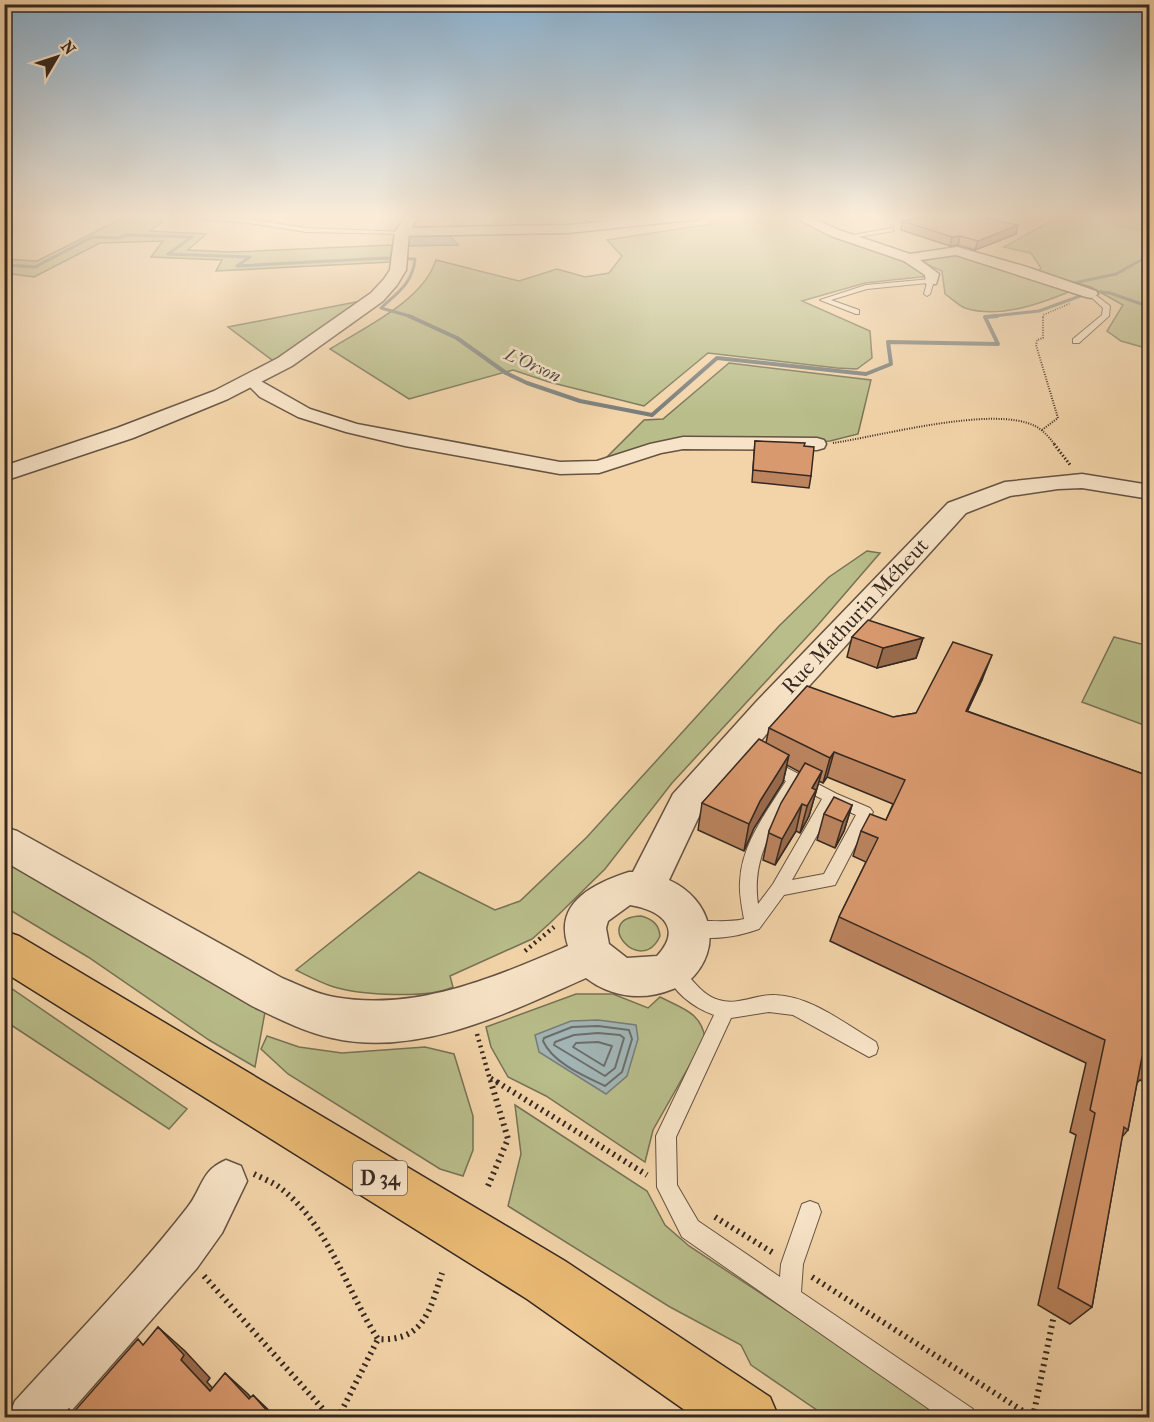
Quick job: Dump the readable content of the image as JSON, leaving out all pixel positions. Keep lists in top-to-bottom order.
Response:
{
  "streets": {
    "main road": ["D 34"],
    "street": ["Rue Mathurin Méheut"]
  },
  "water": ["L’Orson"],
  "north": "top right"
}
